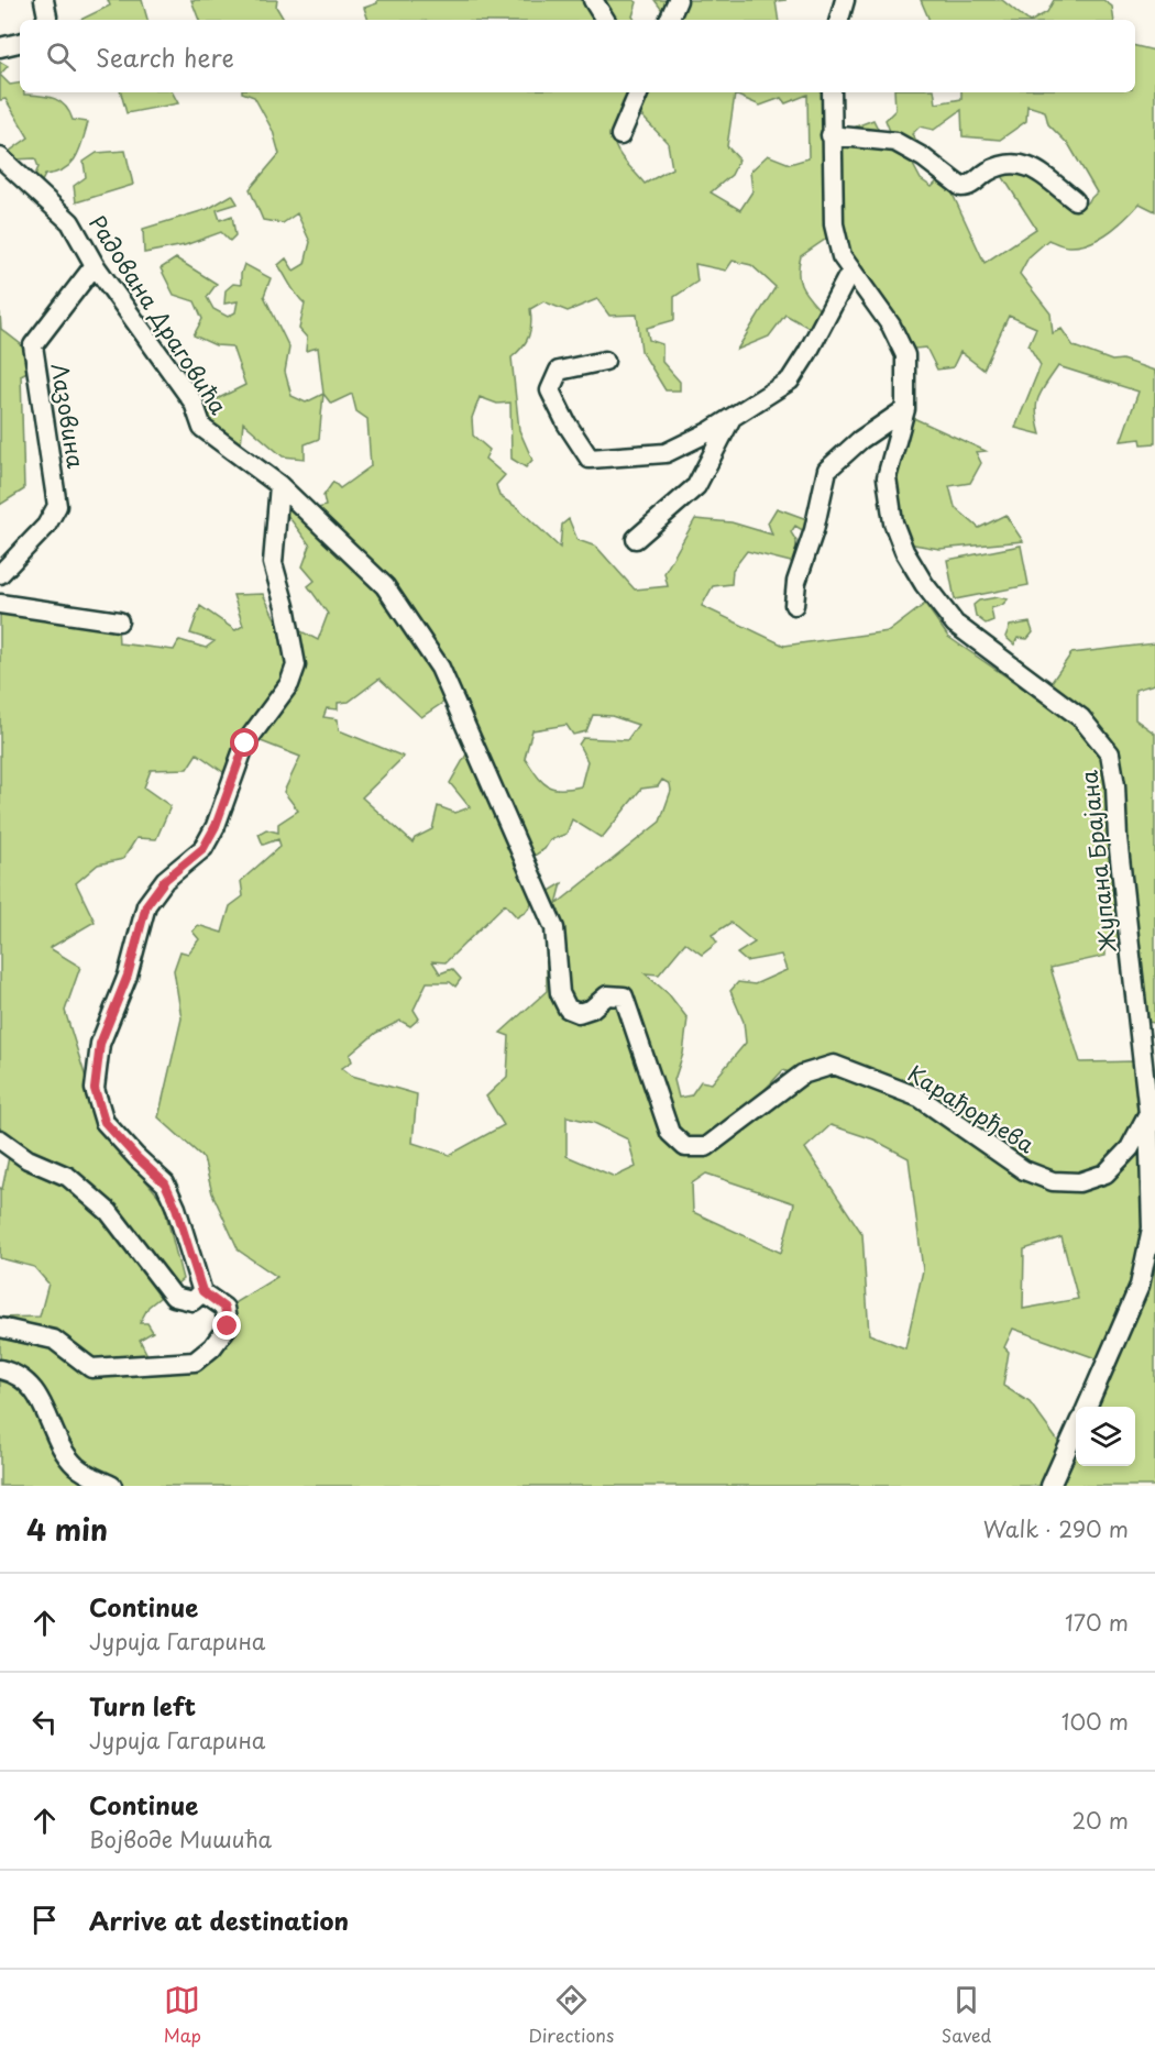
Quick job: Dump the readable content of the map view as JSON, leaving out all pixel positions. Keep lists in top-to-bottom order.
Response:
{
  "streets": {
    "street": [
      "Радована Драговића",
      "Лазовина",
      "Жупана Брајана",
      "Карађорђева"
    ]
  },
  "crossings": [
    ["Радована Драговића", "Лазовина"],
    ["Радована Драговића", "Карађорђева"],
    ["Жупана Брајана", "Карађорђева"]
  ],
  "page": {
    "search": "Search here",
    "heading": ["4 min", "Walk · 290 m"],
    "list": [
      ["Continue", "Јурија Гагарина", "170 m"],
      ["Turn left", "Јурија Гагарина", "100 m"],
      ["Continue", "Војводе Мишића", "20 m"],
      "Arrive at destination"
    ],
    "nav": ["Map", "Directions", "Saved"]
  }
}
